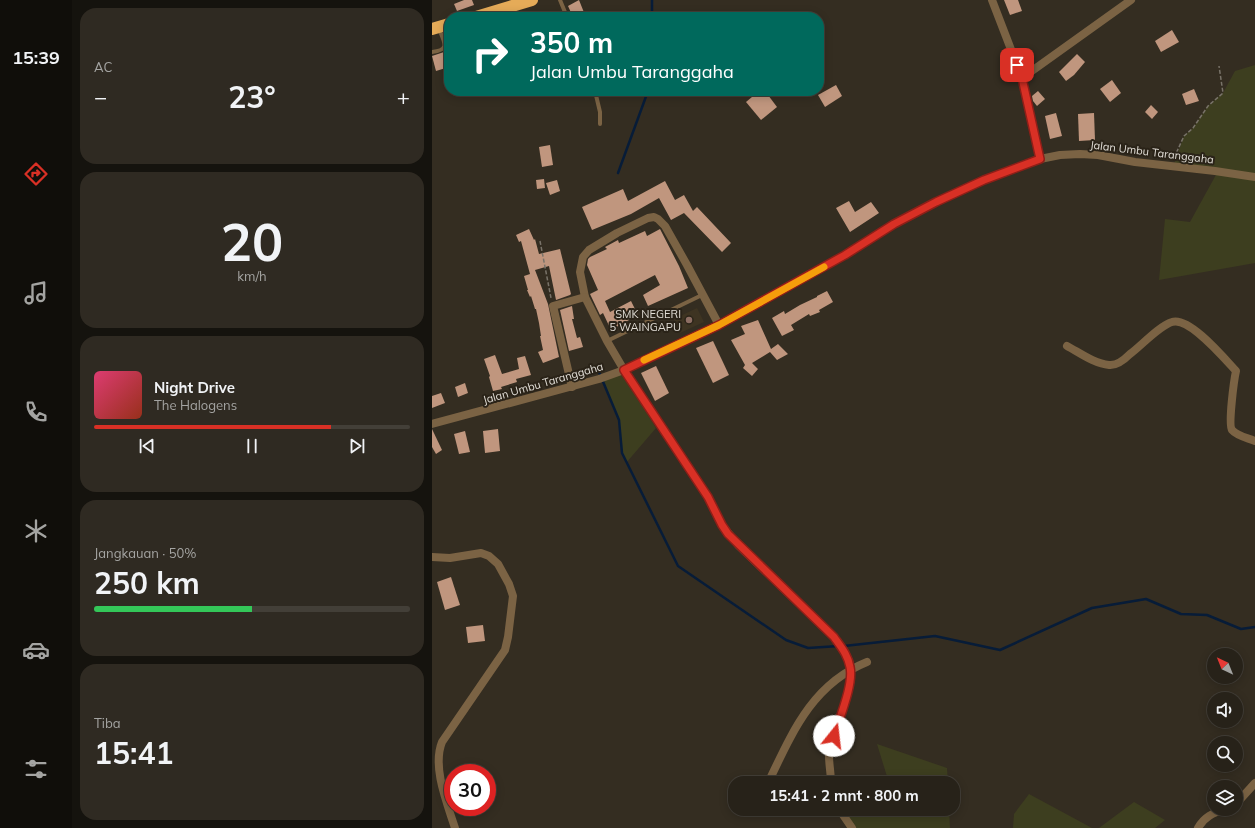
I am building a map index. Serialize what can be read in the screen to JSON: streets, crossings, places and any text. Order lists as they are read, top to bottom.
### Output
{
  "streets": {
    "street": ["Jalan Umbu Taranggaha"]
  },
  "places": ["SMK NEGERI 5 WAINGAPU"],
  "north": "top left",
  "page": {
    "tabs": "15:39",
    "tile": [
      "AC",
      ["20", "km/h"],
      ["Jangkauan · 50%", "250 km"],
      ["Tiba", "15:41"]
    ],
    "turn": ["350 m", "Jalan Umbu Taranggaha"],
    "heat": ["−", "23°", "+"],
    "song": ["Night Drive", "The Halogens"],
    "limit": "30",
    "trip": "15:41 · 2 mnt · 800 m"
  }
}
